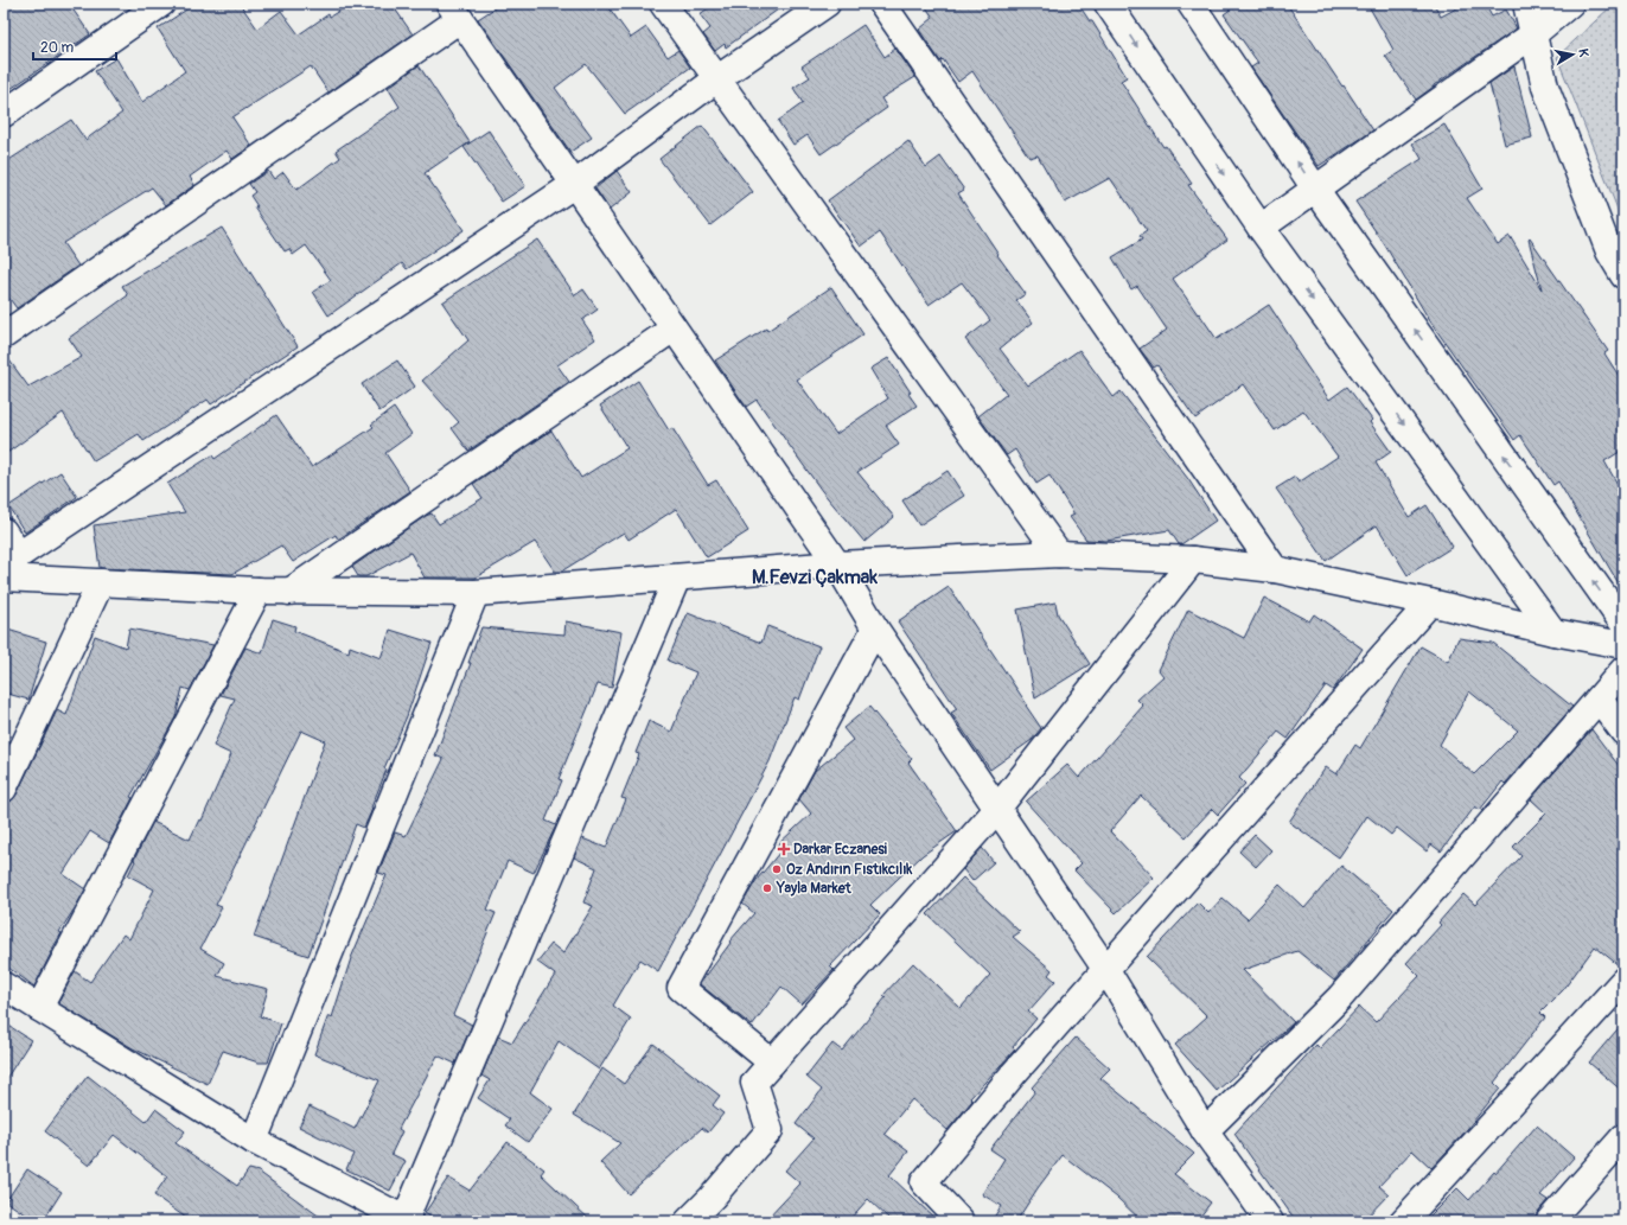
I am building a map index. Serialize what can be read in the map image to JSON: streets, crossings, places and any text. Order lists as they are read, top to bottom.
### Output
{
  "districts": ["M.Fevzi Çakmak"],
  "places": {
    "health": ["Darkar Eczanesi"],
    "other": ["Oz Andırın Fıstıkcılık", "Yayla Market"]
  },
  "scale_bar": "20 m",
  "north": "right"
}
